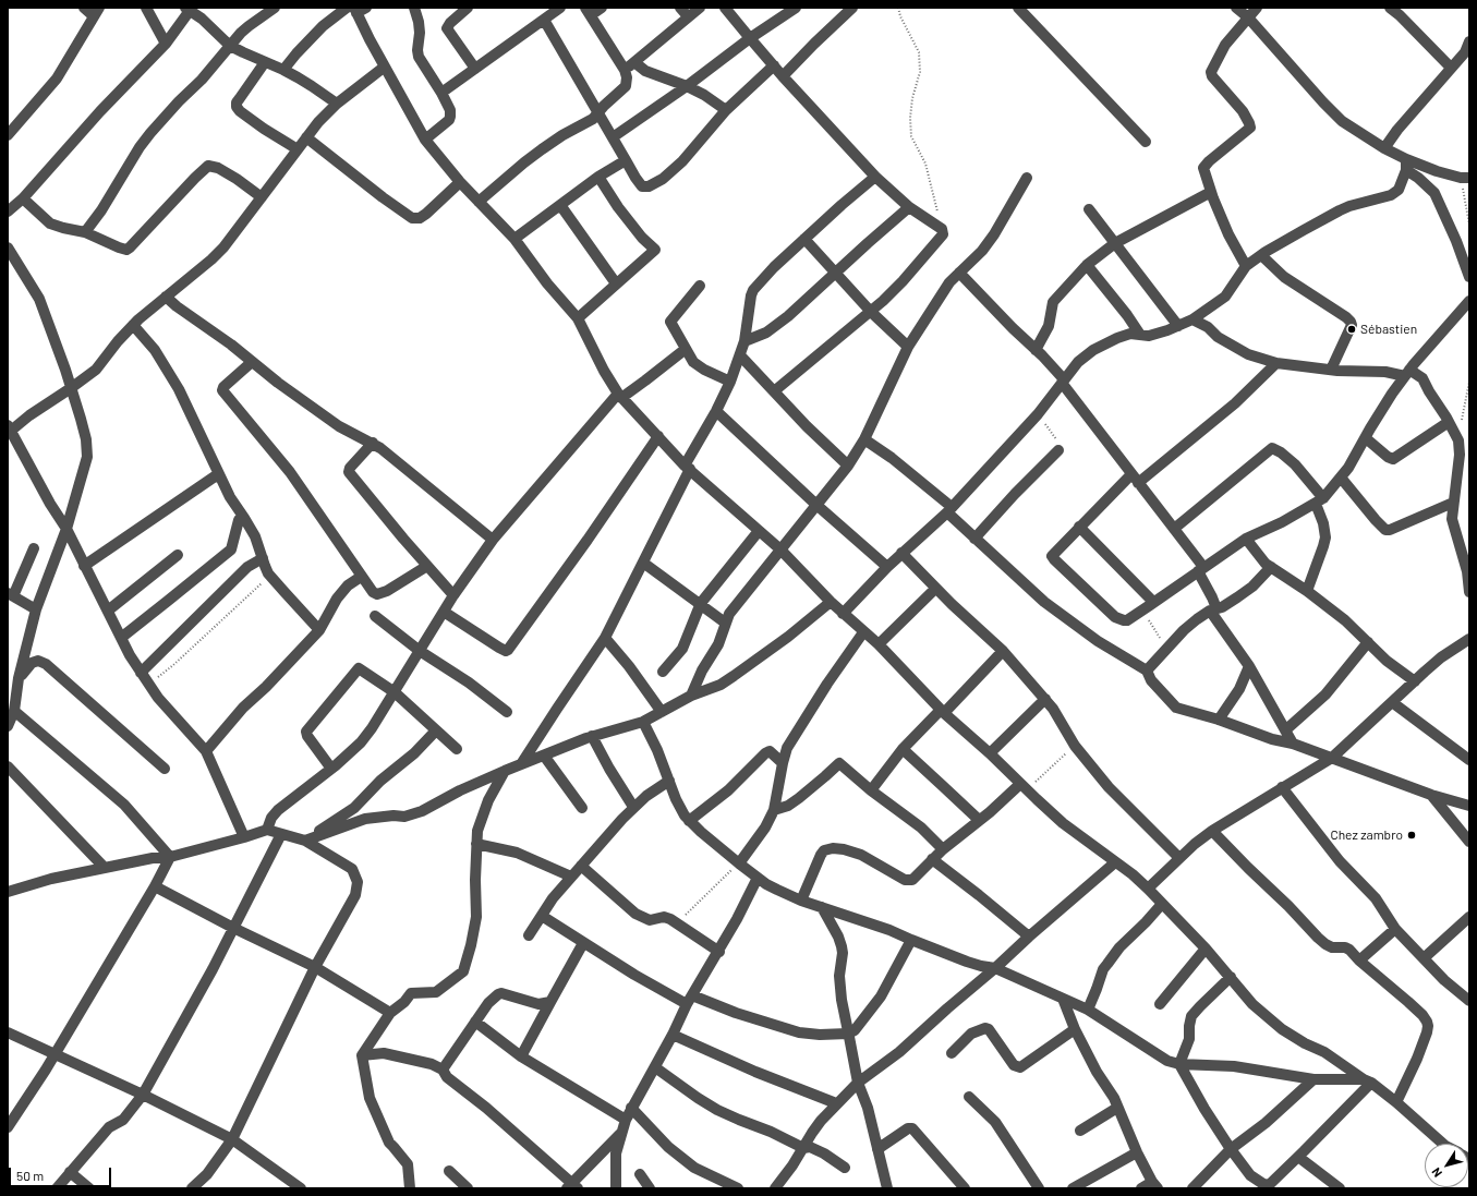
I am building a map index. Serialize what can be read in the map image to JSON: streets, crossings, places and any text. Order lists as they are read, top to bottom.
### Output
{
  "places": ["Sébastien", "Chez zambro"],
  "scale_bar": "50 m",
  "north": "bottom left"
}
